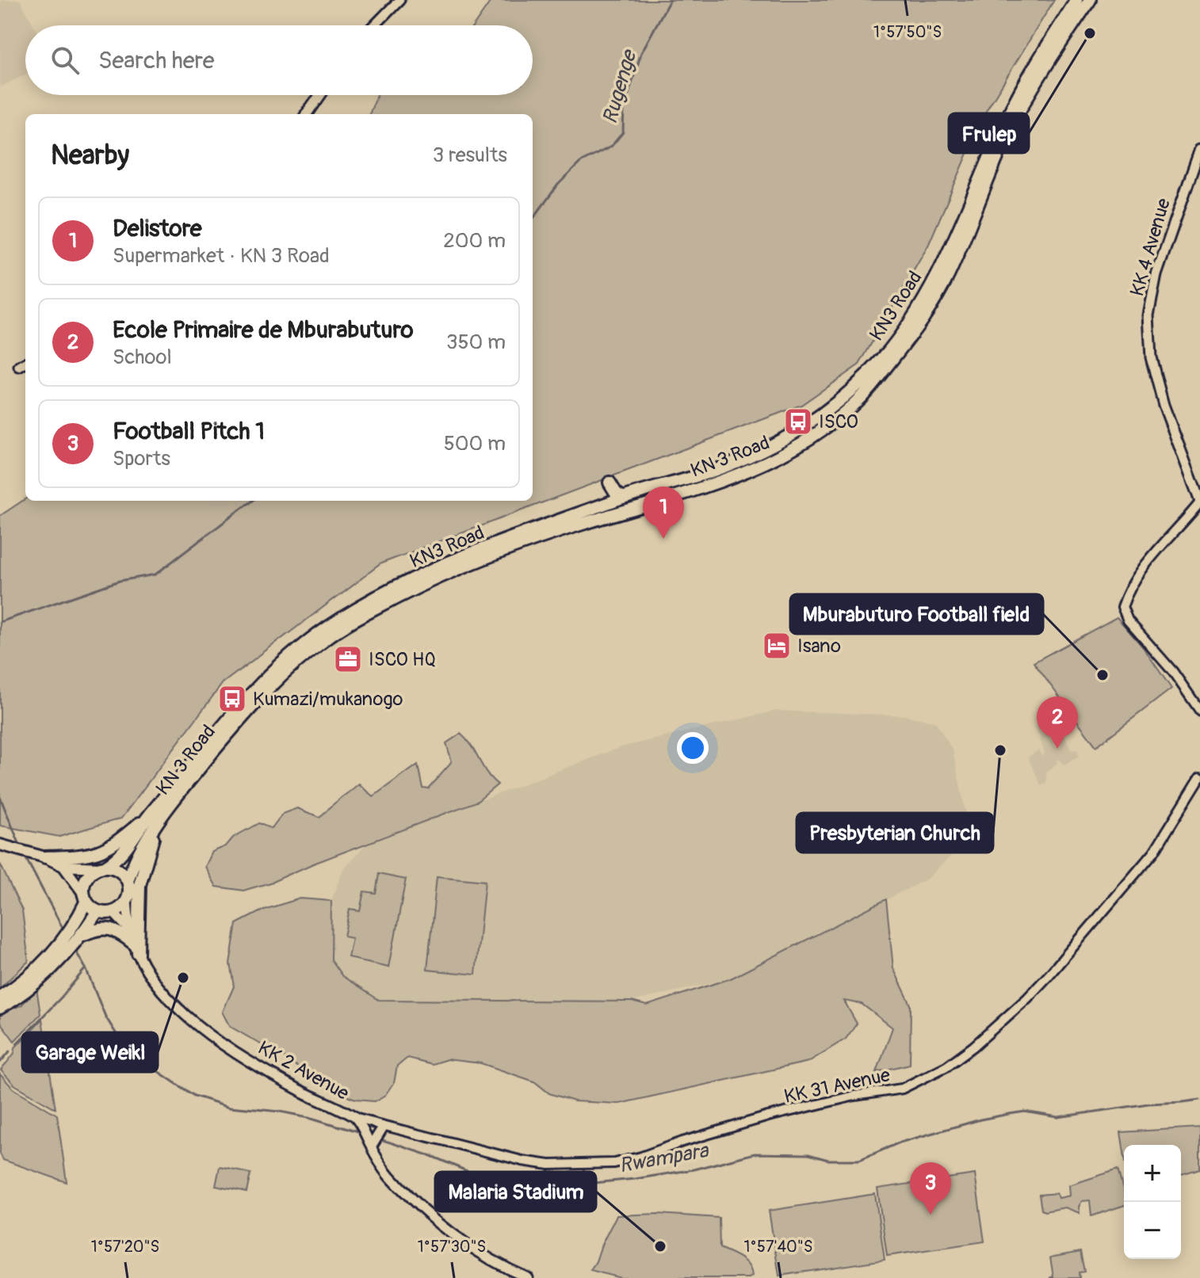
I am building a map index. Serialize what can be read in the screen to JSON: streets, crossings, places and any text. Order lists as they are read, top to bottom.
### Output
{
  "streets": {
    "highway": ["KN3 Road", "KN 3 Road"],
    "main road": ["KK 4 Avenue", "KK 2 Avenue"],
    "street": ["KK 31 Avenue"]
  },
  "crossings": [
    ["KN3 Road", "KN 3 Road"],
    ["KN3 Road", "KK 2 Avenue"],
    ["KN 3 Road", "KK 2 Avenue"],
    ["KK 2 Avenue", "KK 31 Avenue"]
  ],
  "water": ["Rugenge", "Rwampara"],
  "places": {
    "other": [
      "Frulep",
      "Mburabuturo Football field",
      "Presbyterian Church",
      "Garage Weikl",
      "Malaria Stadium"
    ],
    "bus stop": ["ISCO", "Kumazi/mukanogo"],
    "hotel": ["Isano"],
    "office": ["ISCO HQ"]
  },
  "page": {
    "search": "Search here",
    "heading": ["Nearby", "3 results"],
    "list": [
      {
        "mark": "1",
        "name": "Delistore",
        "note": "Supermarket · KN 3 Road",
        "value": "200 m"
      },
      {
        "mark": "2",
        "name": "Ecole Primaire de Mburabuturo",
        "note": "School",
        "value": "350 m"
      },
      {
        "mark": "3",
        "name": "Football Pitch 1",
        "note": "Sports",
        "value": "500 m"
      }
    ],
    "pins": ["1", "2", "3"],
    "map_buttons": ["+", "−"]
  },
  "coordinates": [
    "1°57'50\"S",
    "1°57'20\"S",
    "1°57'30\"S",
    "1°57'40\"S"
  ]
}
